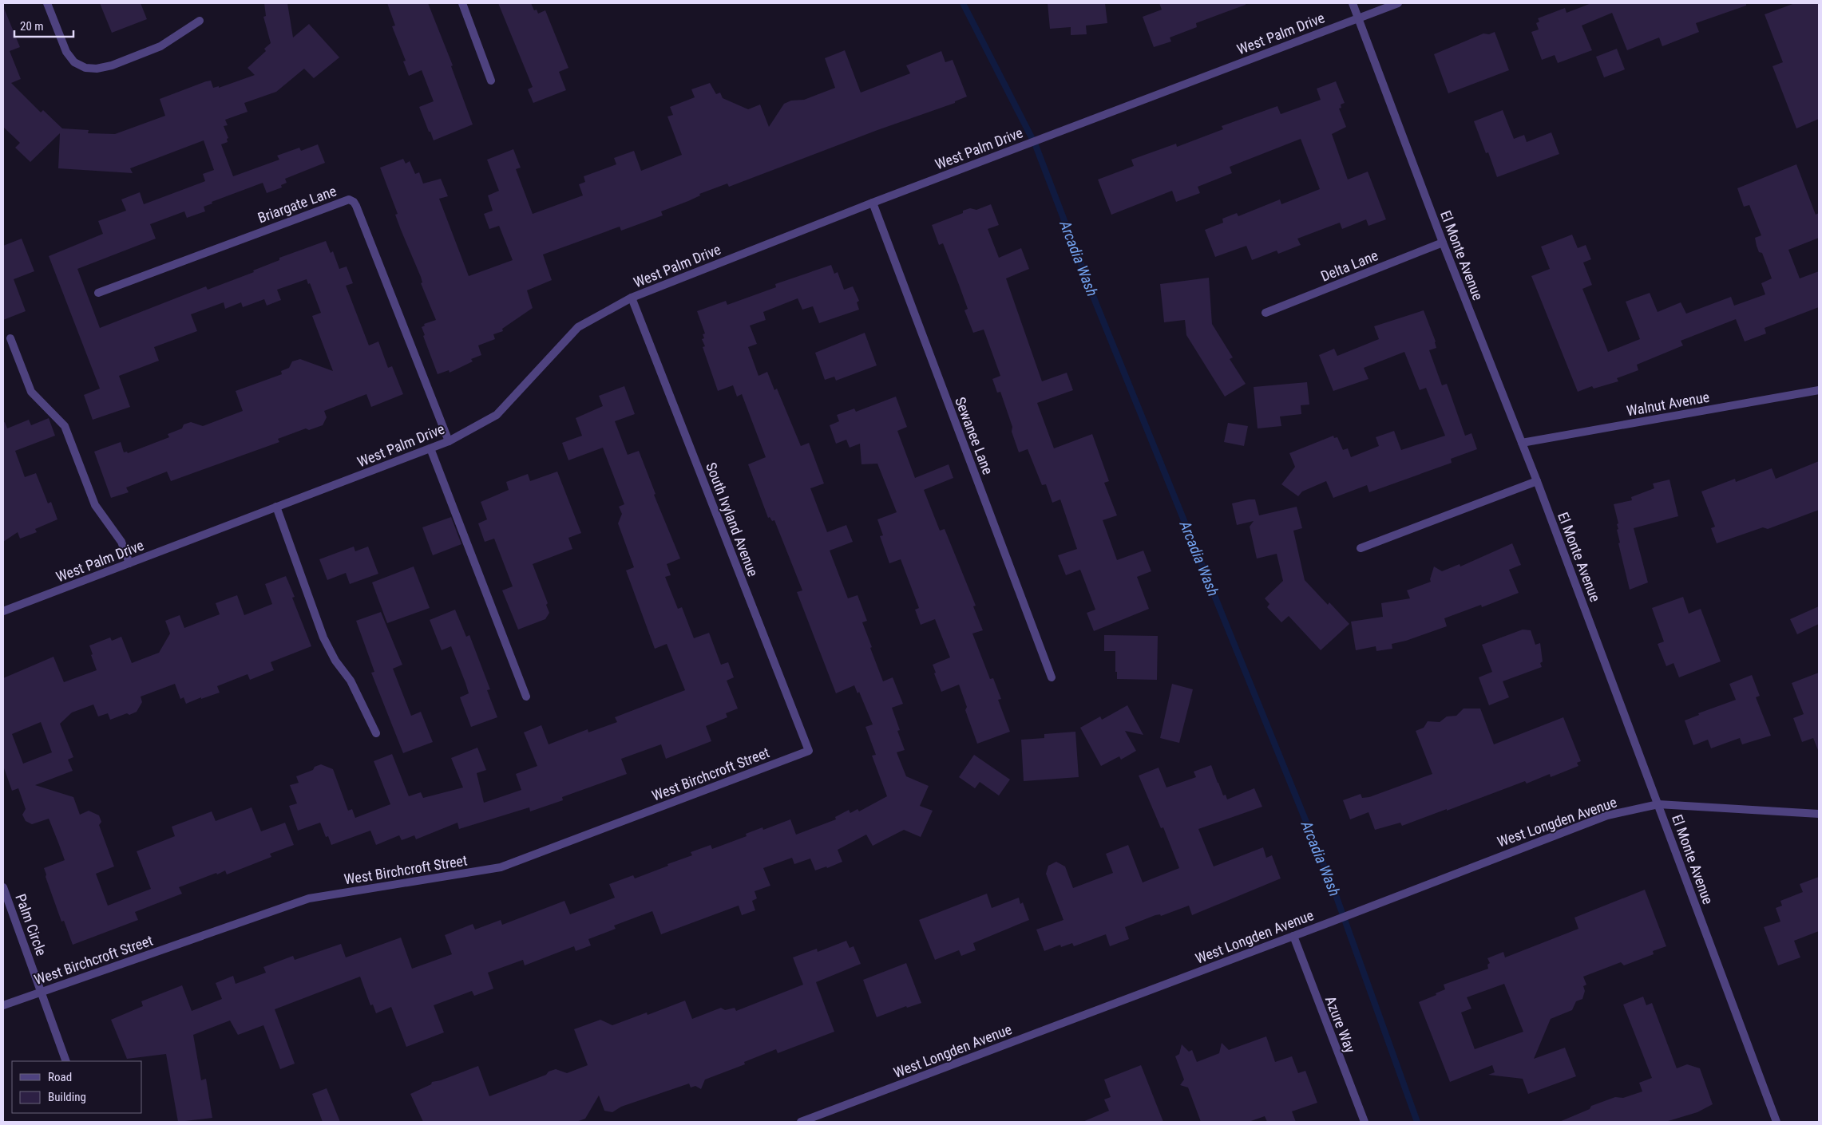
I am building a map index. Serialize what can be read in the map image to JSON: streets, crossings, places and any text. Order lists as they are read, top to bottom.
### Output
{
  "streets": {
    "street": [
      "West Palm Drive",
      "Briargate Lane",
      "El Monte Avenue",
      "Delta Lane",
      "Walnut Avenue",
      "Sewanee Lane",
      "South Ivyland Avenue",
      "West Birchcroft Street",
      "West Longden Avenue",
      "Palm Circle",
      "Azure Way"
    ]
  },
  "crossings": [
    ["West Palm Drive", "Briargate Lane"],
    ["West Palm Drive", "El Monte Avenue"],
    ["West Palm Drive", "Sewanee Lane"],
    ["West Palm Drive", "South Ivyland Avenue"],
    ["El Monte Avenue", "Delta Lane"],
    ["El Monte Avenue", "Walnut Avenue"],
    ["El Monte Avenue", "West Longden Avenue"],
    ["South Ivyland Avenue", "West Birchcroft Street"],
    ["West Birchcroft Street", "Palm Circle"],
    ["West Longden Avenue", "Azure Way"]
  ],
  "water": ["Arcadia Wash"],
  "legend": ["Road", "Building"],
  "scale_bar": "20 m"
}
